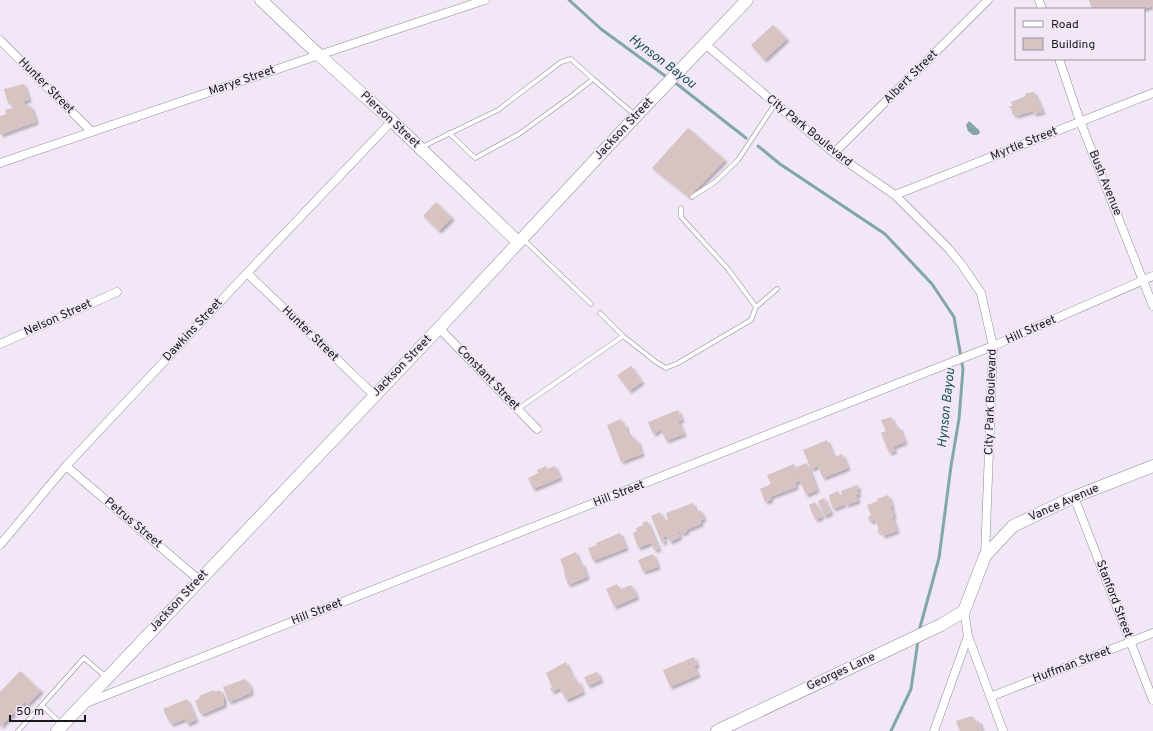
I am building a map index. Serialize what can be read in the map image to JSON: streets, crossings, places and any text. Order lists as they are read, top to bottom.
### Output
{
  "streets": {
    "main road": [
      "Pierson Street",
      "Jackson Street",
      "City Park Boulevard",
      "Vance Avenue",
      "Georges Lane"
    ],
    "street": [
      "Albert Street",
      "Marye Street",
      "Hunter Street",
      "Myrtle Street",
      "Bush Avenue",
      "Nelson Street",
      "Dawkins Street",
      "Hill Street",
      "Constant Street",
      "Petrus Street",
      "Stanford Street",
      "Huffman Street"
    ]
  },
  "crossings": [
    ["Albert Street", "City Park Boulevard"],
    ["Marye Street", "Hunter Street"],
    ["Marye Street", "Pierson Street"],
    ["Hunter Street", "Jackson Street"],
    ["Hunter Street", "Dawkins Street"],
    ["Pierson Street", "Jackson Street"],
    ["Pierson Street", "Dawkins Street"],
    ["Jackson Street", "City Park Boulevard"],
    ["Jackson Street", "Hill Street"],
    ["Jackson Street", "Constant Street"],
    ["Jackson Street", "Petrus Street"],
    ["City Park Boulevard", "Myrtle Street"],
    ["City Park Boulevard", "Hill Street"],
    ["City Park Boulevard", "Vance Avenue"],
    ["City Park Boulevard", "Georges Lane"],
    ["Myrtle Street", "Bush Avenue"],
    ["Bush Avenue", "Hill Street"],
    ["Dawkins Street", "Petrus Street"],
    ["Vance Avenue", "Stanford Street"],
    ["Stanford Street", "Huffman Street"]
  ],
  "water": ["Hynson Bayou"],
  "legend": ["Road", "Building"],
  "scale_bar": "50 m"
}
